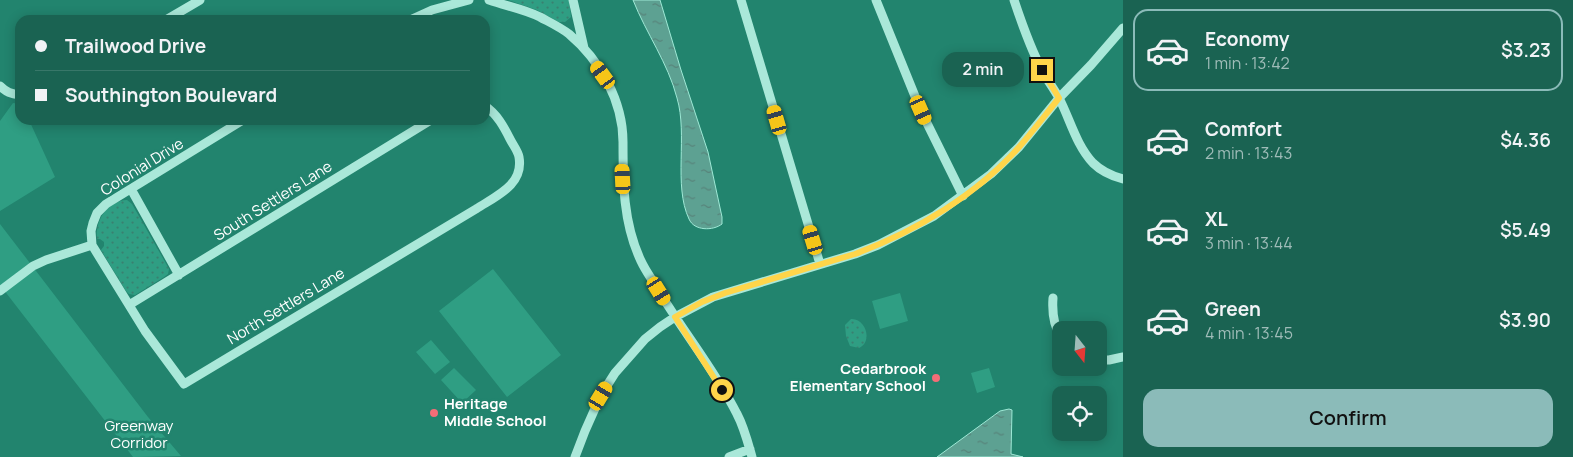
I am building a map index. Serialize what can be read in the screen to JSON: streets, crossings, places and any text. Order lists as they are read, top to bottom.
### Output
{
  "streets": {
    "street": ["Colonial Drive", "South Settlers Lane", "North Settlers Lane"]
  },
  "crossings": [
    ["Colonial Drive", "North Settlers Lane"],
    ["South Settlers Lane", "North Settlers Lane"]
  ],
  "parks": ["Greenway Corridor"],
  "places": ["Cedarbrook Elementary School", "Heritage Middle School"],
  "north": "bottom",
  "page": {
    "list": [
      {
        "name": "Economy",
        "note": "1 min · 13:42",
        "value": "$3.23"
      },
      {
        "name": "Comfort",
        "note": "2 min · 13:43",
        "value": "$4.36"
      },
      {
        "name": "XL",
        "note": "3 min · 13:44",
        "value": "$5.49"
      },
      {
        "name": "Green",
        "note": "4 min · 13:45",
        "value": "$3.90"
      }
    ],
    "banner": ["Trailwood Drive", "Southington Boulevard"],
    "bubble": "2 min",
    "buttons": "Confirm"
  }
}
